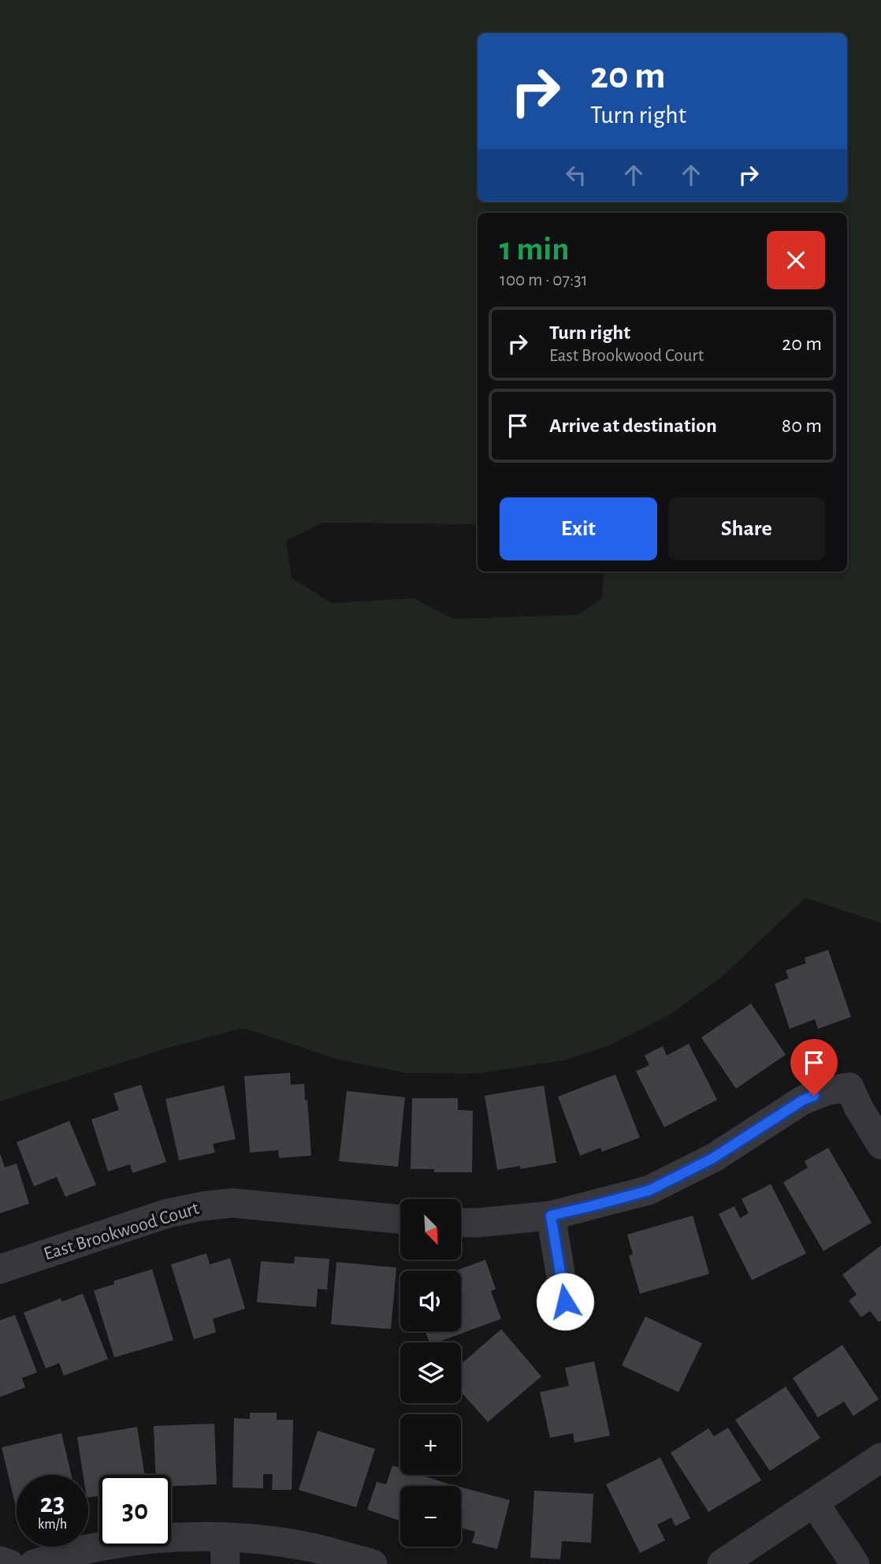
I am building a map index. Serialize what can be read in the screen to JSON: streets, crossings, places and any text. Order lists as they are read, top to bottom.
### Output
{
  "streets": {
    "street": ["East Brookwood Court"]
  },
  "north": "bottom right",
  "page": {
    "turn": ["20 m", "Turn right"],
    "heading": ["1 min", "100 m · 07:31"],
    "list": [
      {
        "name": "Turn right",
        "note": "East Brookwood Court",
        "value": "20 m"
      },
      {
        "name": "Arrive at destination",
        "value": "80 m"
      }
    ],
    "buttons": ["Exit", "Share"],
    "map_buttons": ["+", "−"],
    "speed": "23 km/h",
    "limit": "30"
  }
}
